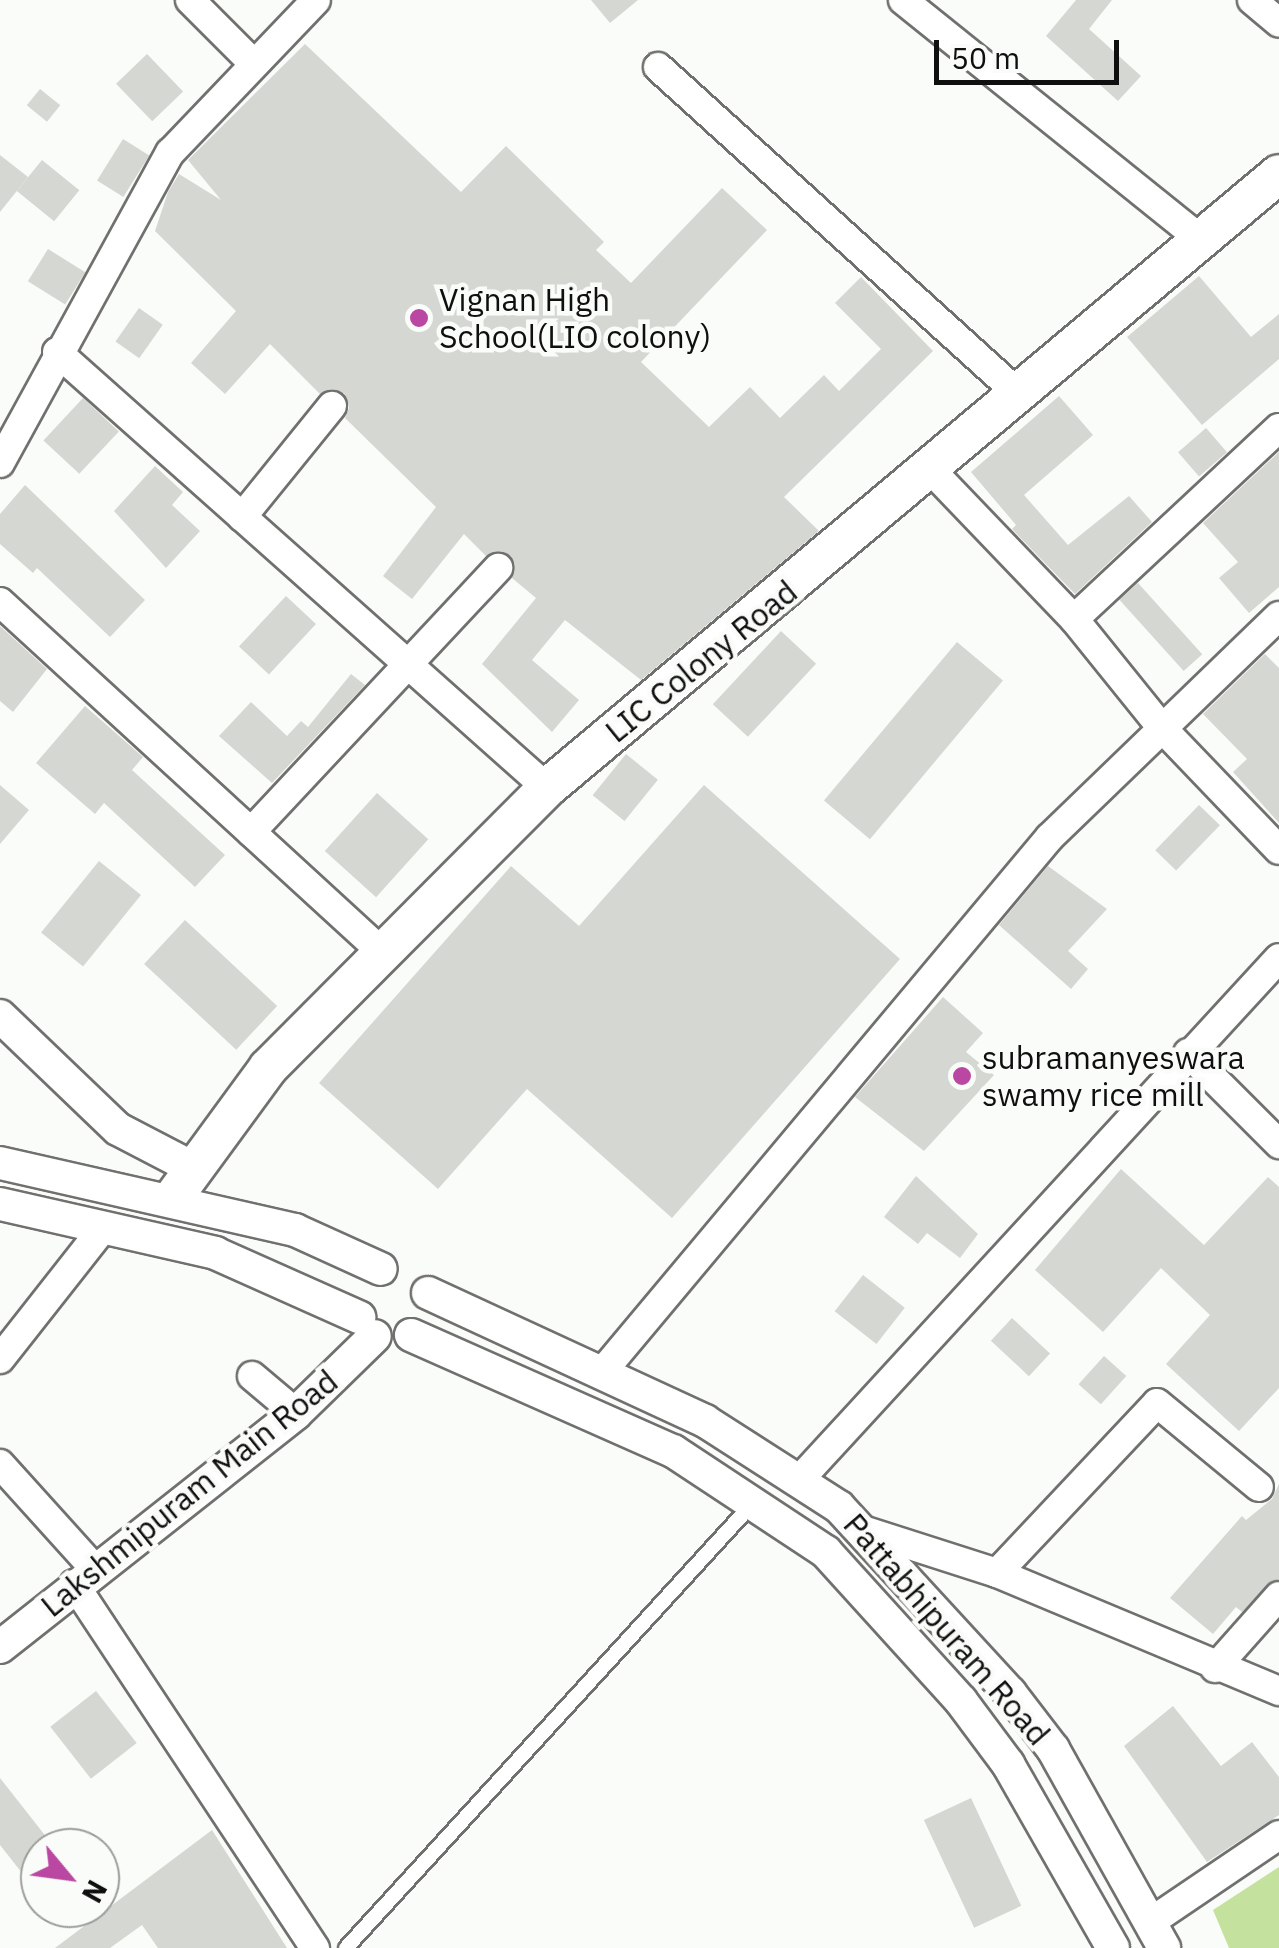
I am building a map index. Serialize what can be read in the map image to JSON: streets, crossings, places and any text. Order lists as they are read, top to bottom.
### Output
{
  "streets": {
    "main road": ["LIC Colony Road"],
    "street": ["Lakshmipuram Main Road", "Pattabhipuram Road"]
  },
  "crossings": [
    ["Lakshmipuram Main Road", "Pattabhipuram Road"]
  ],
  "places": ["Vignan High School(LIO colony)", "subramanyeswara swamy rice mill"],
  "scale_bar": "50 m",
  "north": "bottom right"
}
